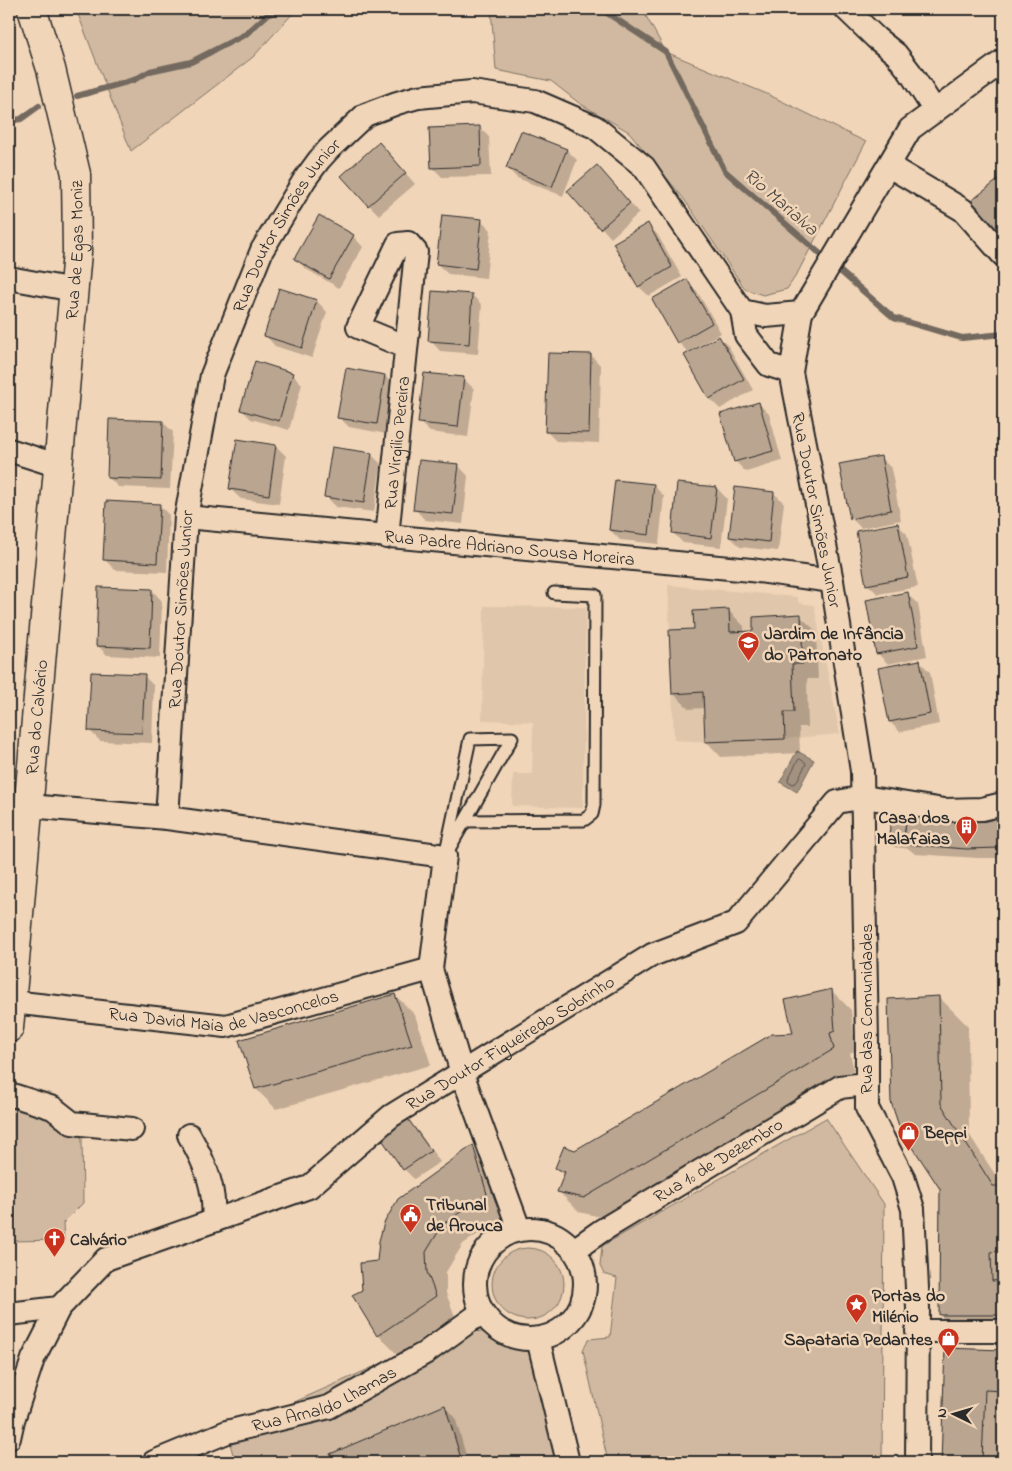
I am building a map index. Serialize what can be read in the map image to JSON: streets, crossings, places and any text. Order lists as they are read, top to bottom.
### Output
{
  "streets": {
    "street": [
      "Rua Doutor Simões Junior",
      "Rua de Egas Moniz",
      "Rua Virgílio Pereira",
      "Rua Padre Adriano Sousa Moreira",
      "Rua do Calvário",
      "Rua David Maia de Vasconcelos",
      "Rua das Comunidades",
      "Rua Doutor Figueiredo Sobrinho",
      "Rua 1º de Dezembro",
      "Rua Arnaldo Lhamas"
    ]
  },
  "crossings": [
    ["Rua Doutor Simões Junior", "Rua Padre Adriano Sousa Moreira"],
    ["Rua Doutor Simões Junior", "Rua das Comunidades"],
    ["Rua Doutor Simões Junior", "Rua Doutor Figueiredo Sobrinho"],
    ["Rua de Egas Moniz", "Rua do Calvário"],
    ["Rua Virgílio Pereira", "Rua Padre Adriano Sousa Moreira"],
    ["Rua do Calvário", "Rua David Maia de Vasconcelos"],
    ["Rua das Comunidades", "Rua Doutor Figueiredo Sobrinho"],
    ["Rua das Comunidades", "Rua 1º de Dezembro"],
    ["Rua 1º de Dezembro", "Rua Arnaldo Lhamas"]
  ],
  "water": ["Rio Marialva"],
  "places": {
    "school or university": ["Jardim de Infância do Patronato"],
    "building": ["Casa dos Malafaias"],
    "shop": ["Beppi", "Sapataria Pedantes"],
    "public building": ["Tribunal de Arouca"],
    "church": ["Calvário"],
    "place": ["Portas do Milénio"]
  },
  "north": "left"
}
